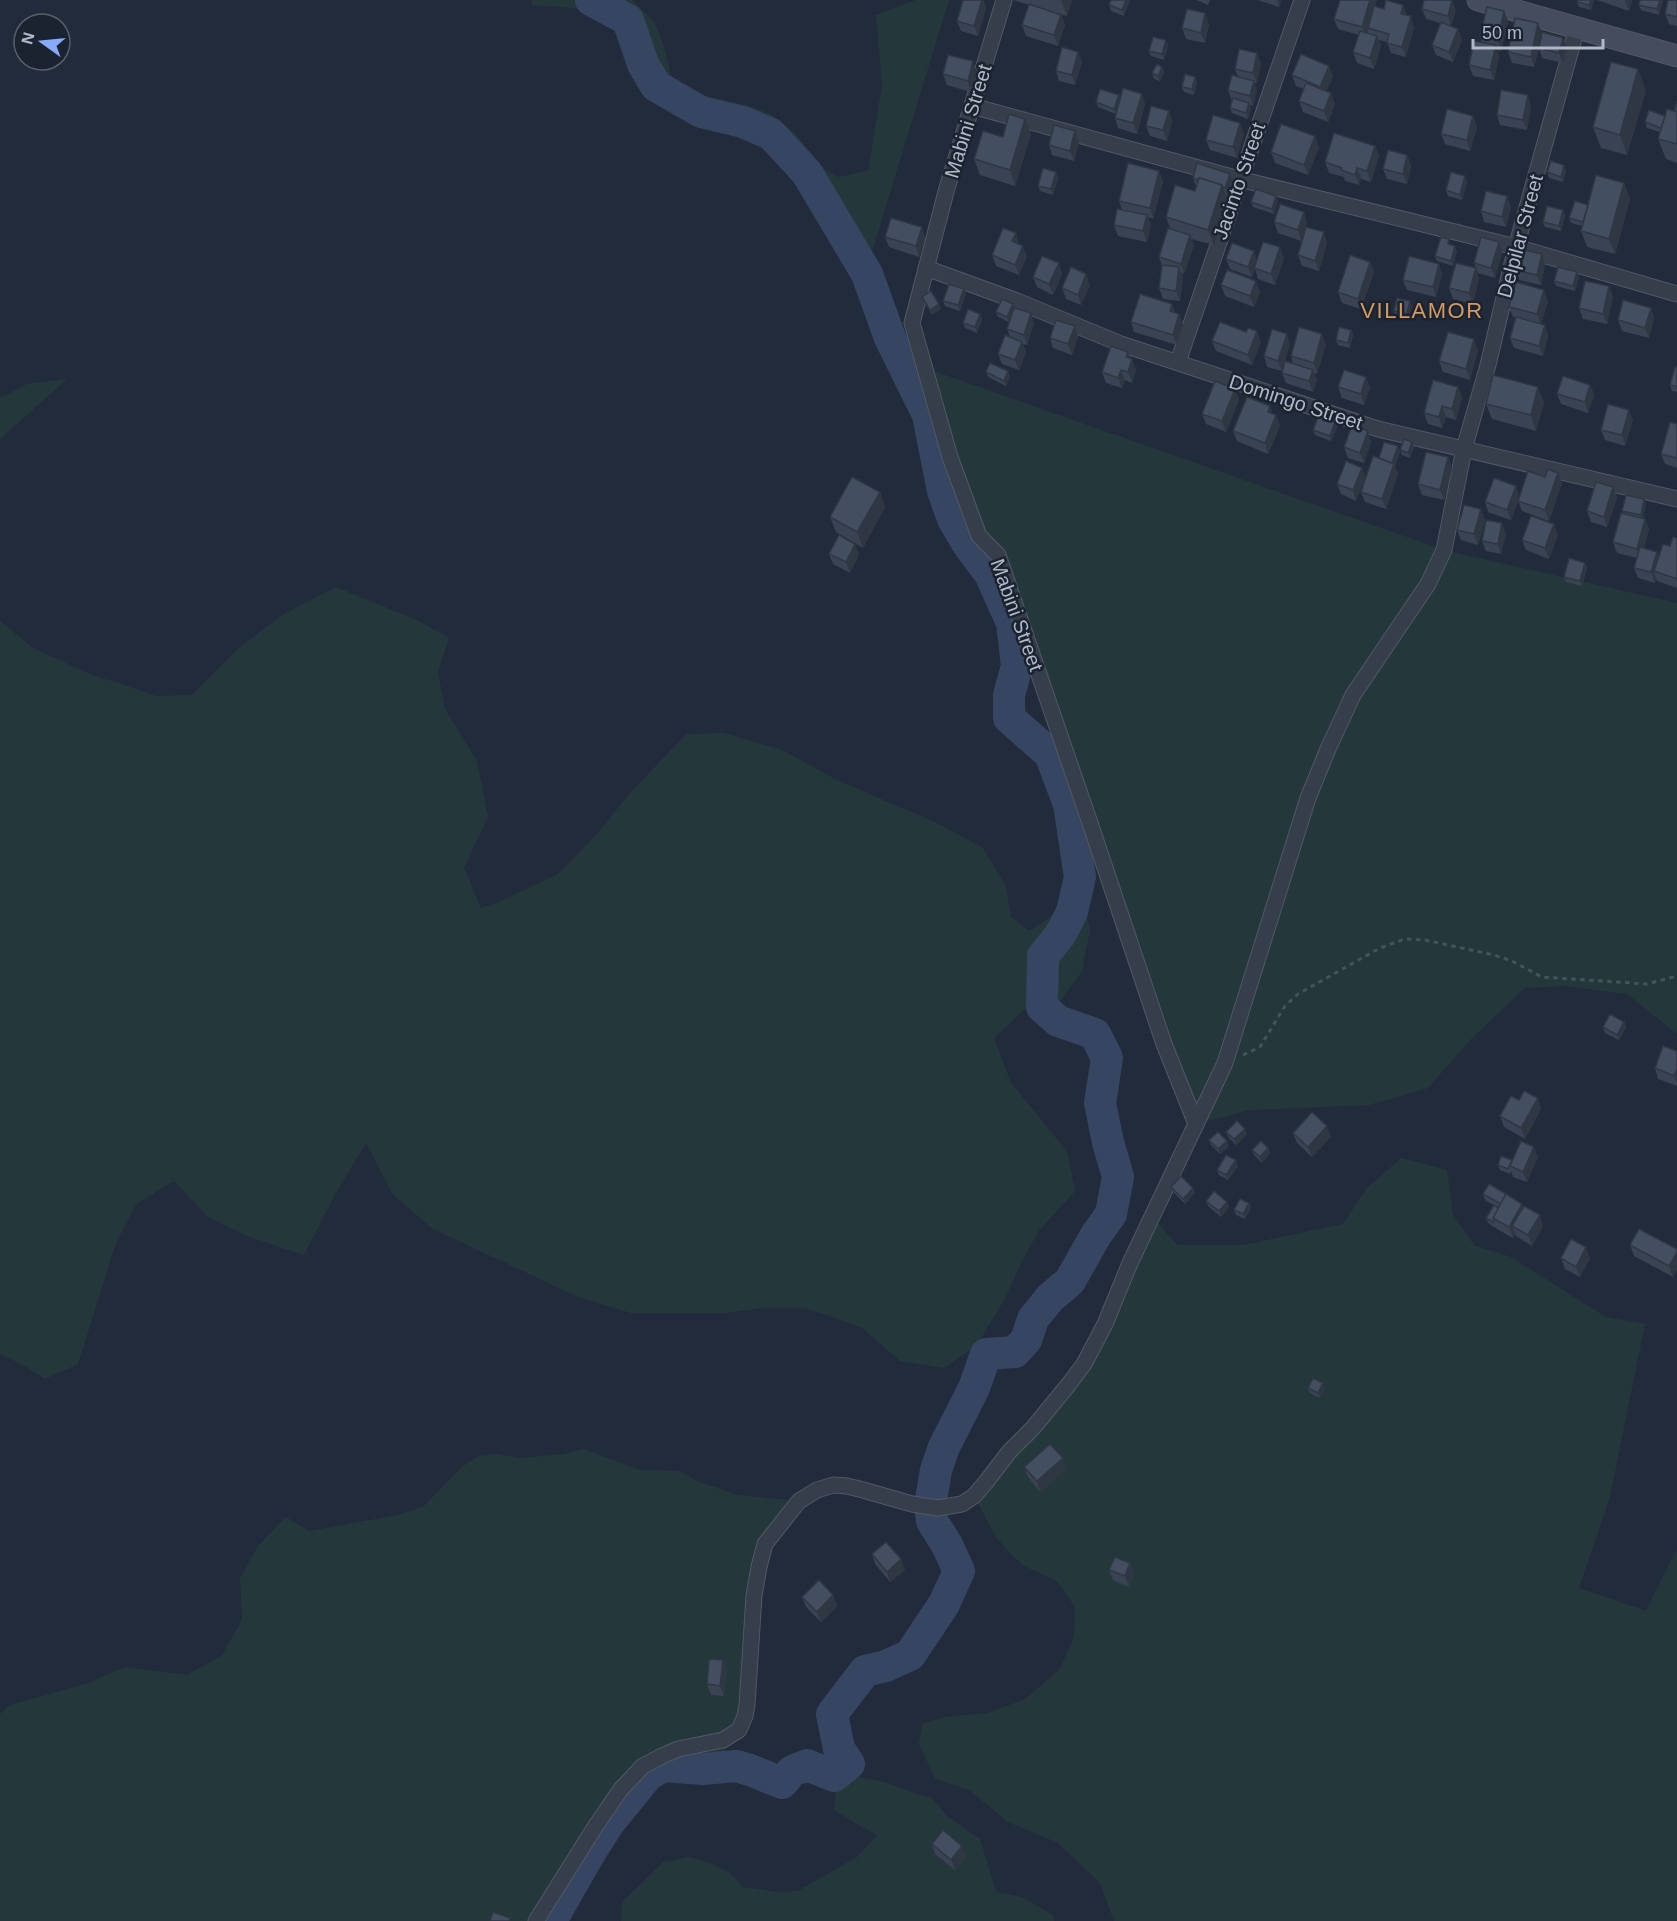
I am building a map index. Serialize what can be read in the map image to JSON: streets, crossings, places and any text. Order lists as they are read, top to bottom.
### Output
{
  "streets": {
    "street": [
      "Mabini Street",
      "Jacinto Street",
      "Delpilar Street",
      "Domingo Street"
    ]
  },
  "crossings": [
    ["Mabini Street", "Delpilar Street"],
    ["Mabini Street", "Domingo Street"],
    ["Jacinto Street", "Domingo Street"],
    ["Delpilar Street", "Domingo Street"]
  ],
  "districts": ["VILLAMOR"],
  "scale_bar": "50 m",
  "north": "left"
}
